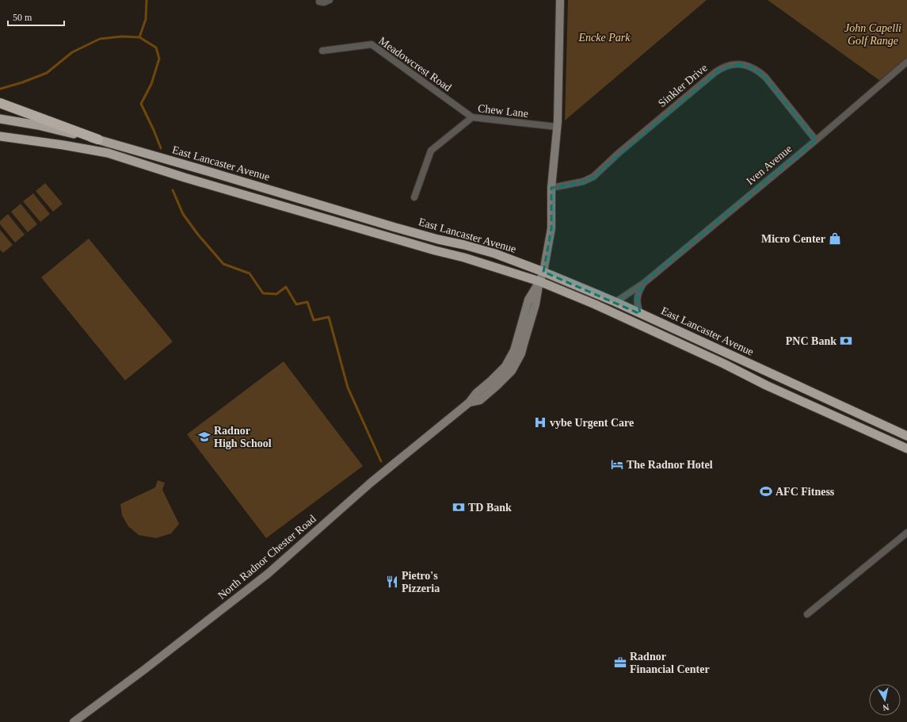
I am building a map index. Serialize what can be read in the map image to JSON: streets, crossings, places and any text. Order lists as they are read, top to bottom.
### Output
{
  "streets": {
    "highway": ["East Lancaster Avenue"],
    "main road": ["North Radnor Chester Road"],
    "street": [
      "Meadowcrest Road",
      "Sinkler Drive",
      "Chew Lane",
      "Iven Avenue"
    ]
  },
  "crossings": [
    ["Meadowcrest Road", "Chew Lane"],
    ["Sinkler Drive", "Iven Avenue"],
    ["Sinkler Drive", "North Radnor Chester Road"],
    ["Chew Lane", "North Radnor Chester Road"],
    ["East Lancaster Avenue", "Iven Avenue"],
    ["East Lancaster Avenue", "North Radnor Chester Road"]
  ],
  "parks": ["John Capelli Golf Range", "Encke Park"],
  "places": {
    "shop": ["Micro Center"],
    "bank": ["PNC Bank", "TD Bank"],
    "hospital": ["vybe Urgent Care"],
    "school or university": ["Radnor High School"],
    "hotel": ["The Radnor Hotel"],
    "sports": ["AFC Fitness"],
    "restaurant": ["Pietro's Pizzeria"],
    "office": ["Radnor Financial Center"]
  },
  "scale_bar": "50 m",
  "north": "bottom"
}
